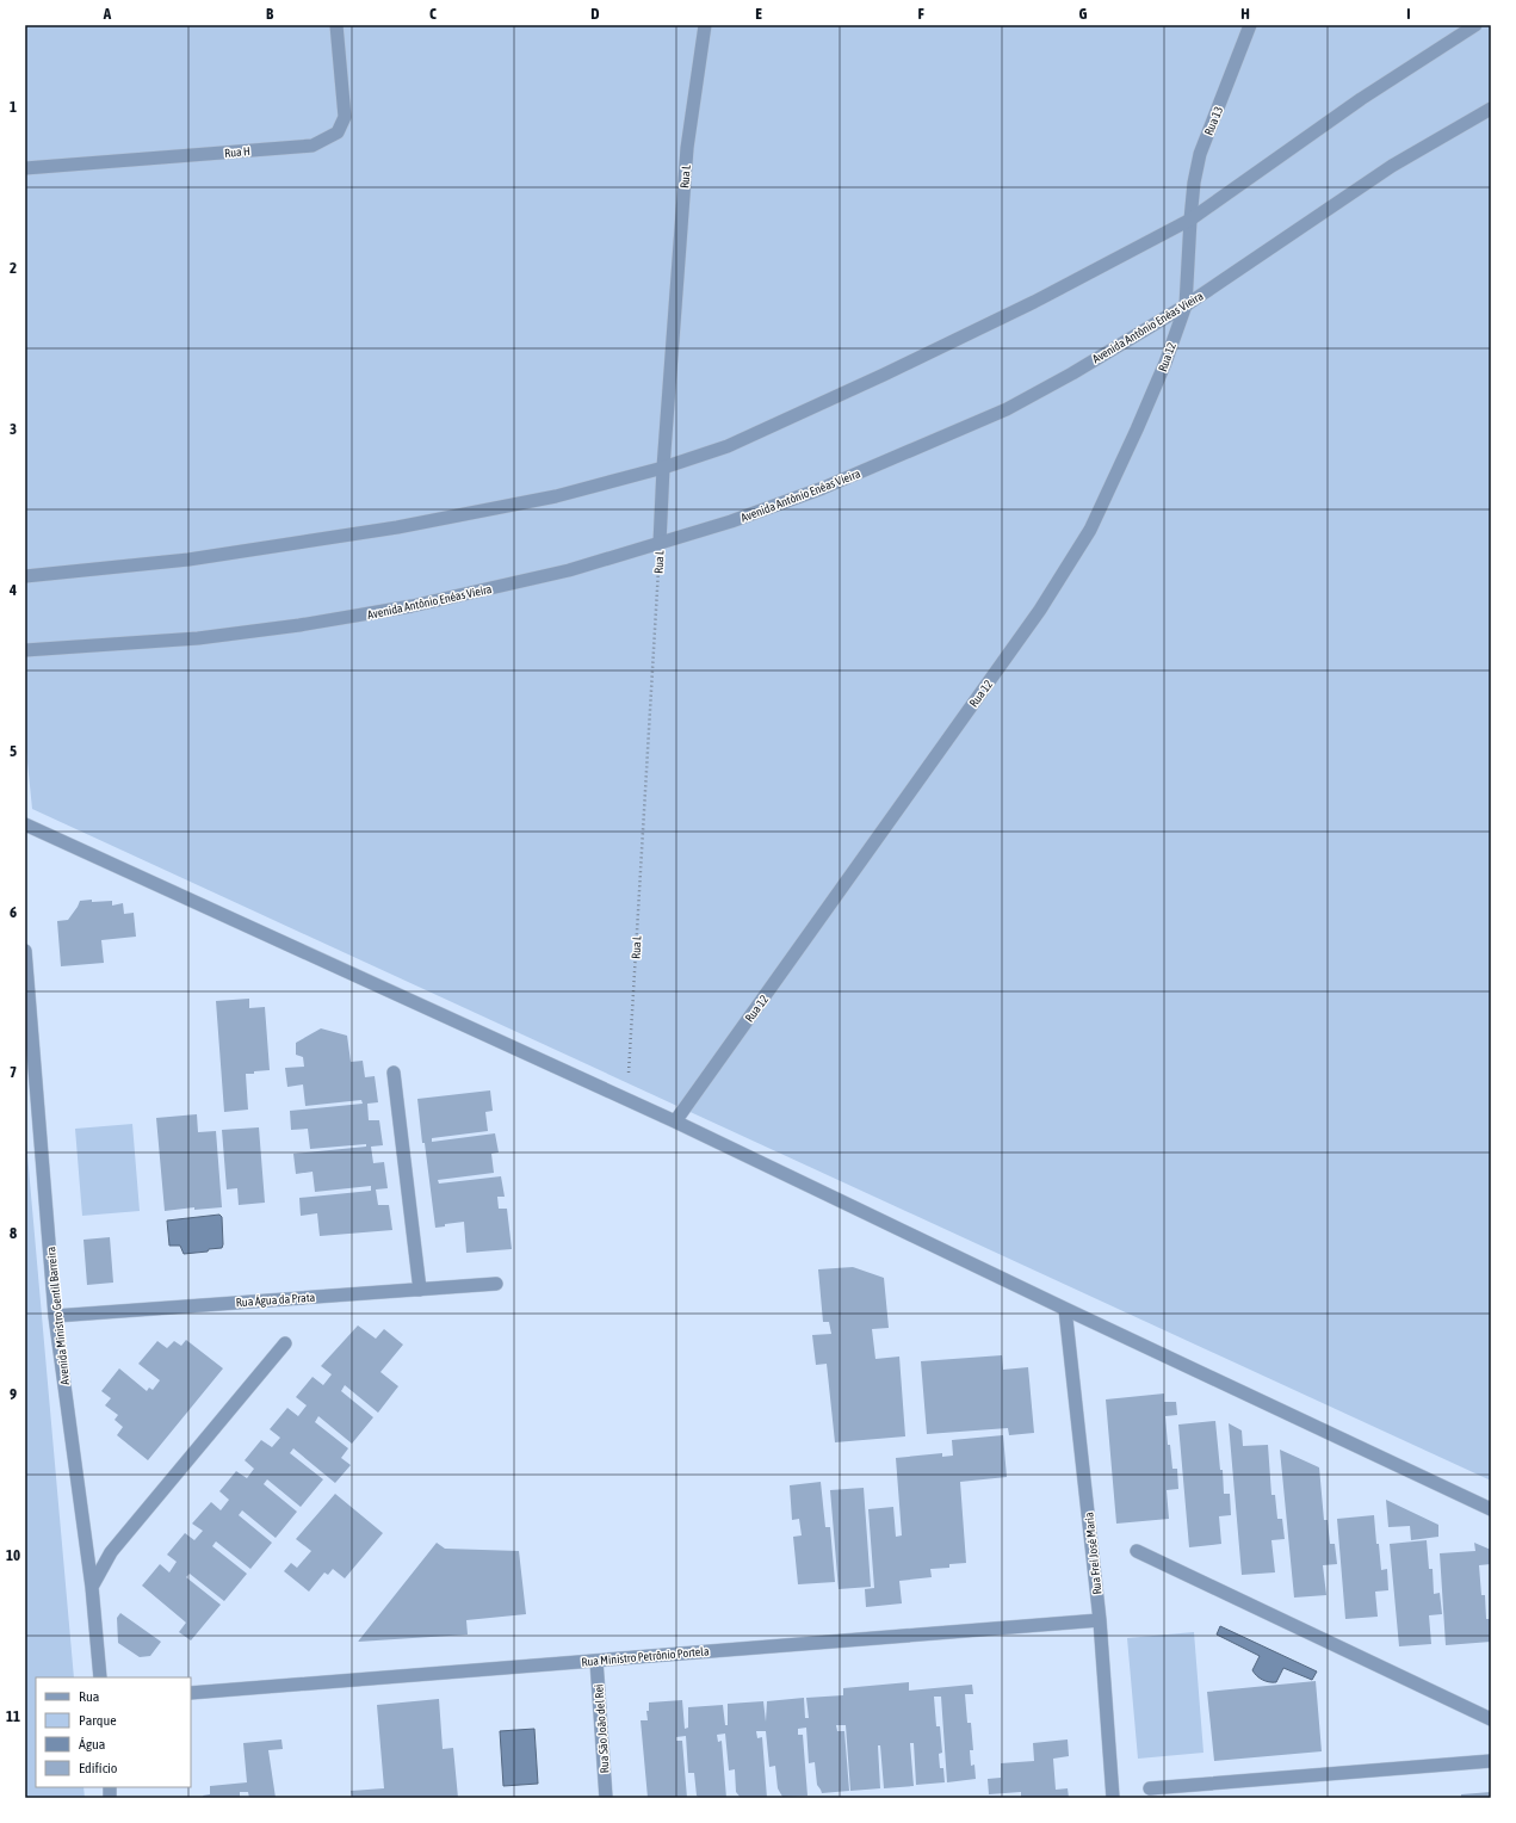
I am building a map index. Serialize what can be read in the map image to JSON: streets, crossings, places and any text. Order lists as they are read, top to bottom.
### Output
{
  "streets": {
    "street": [
      "Rua 13",
      "Rua H",
      "Rua L",
      "Avenida Antônio Enéas Vieira",
      "Rua 12",
      "Rua Água da Prata",
      "Avenida Ministro Gentil Barreira",
      "Rua Frei José Maria",
      "Rua Ministro Petrônio Portela",
      "Rua São João del Rei"
    ]
  },
  "crossings": [
    ["Rua 13", "Rua 12"],
    ["Rua L", "Avenida Antônio Enéas Vieira"],
    ["Avenida Antônio Enéas Vieira", "Rua 12"],
    ["Rua Água da Prata", "Avenida Ministro Gentil Barreira"],
    ["Rua Frei José Maria", "Rua Ministro Petrônio Portela"],
    ["Rua Ministro Petrônio Portela", "Rua São João del Rei"]
  ],
  "legend": [
    "Rua",
    "Parque",
    "Água",
    "Edifício"
  ],
  "grid": {
    "columns": [
      "A",
      "B",
      "C",
      "D",
      "E",
      "F",
      "G",
      "H",
      "I"
    ],
    "rows": [
      "1",
      "2",
      "3",
      "4",
      "5",
      "6",
      "7",
      "8",
      "9",
      "10",
      "11"
    ]
  }
}
